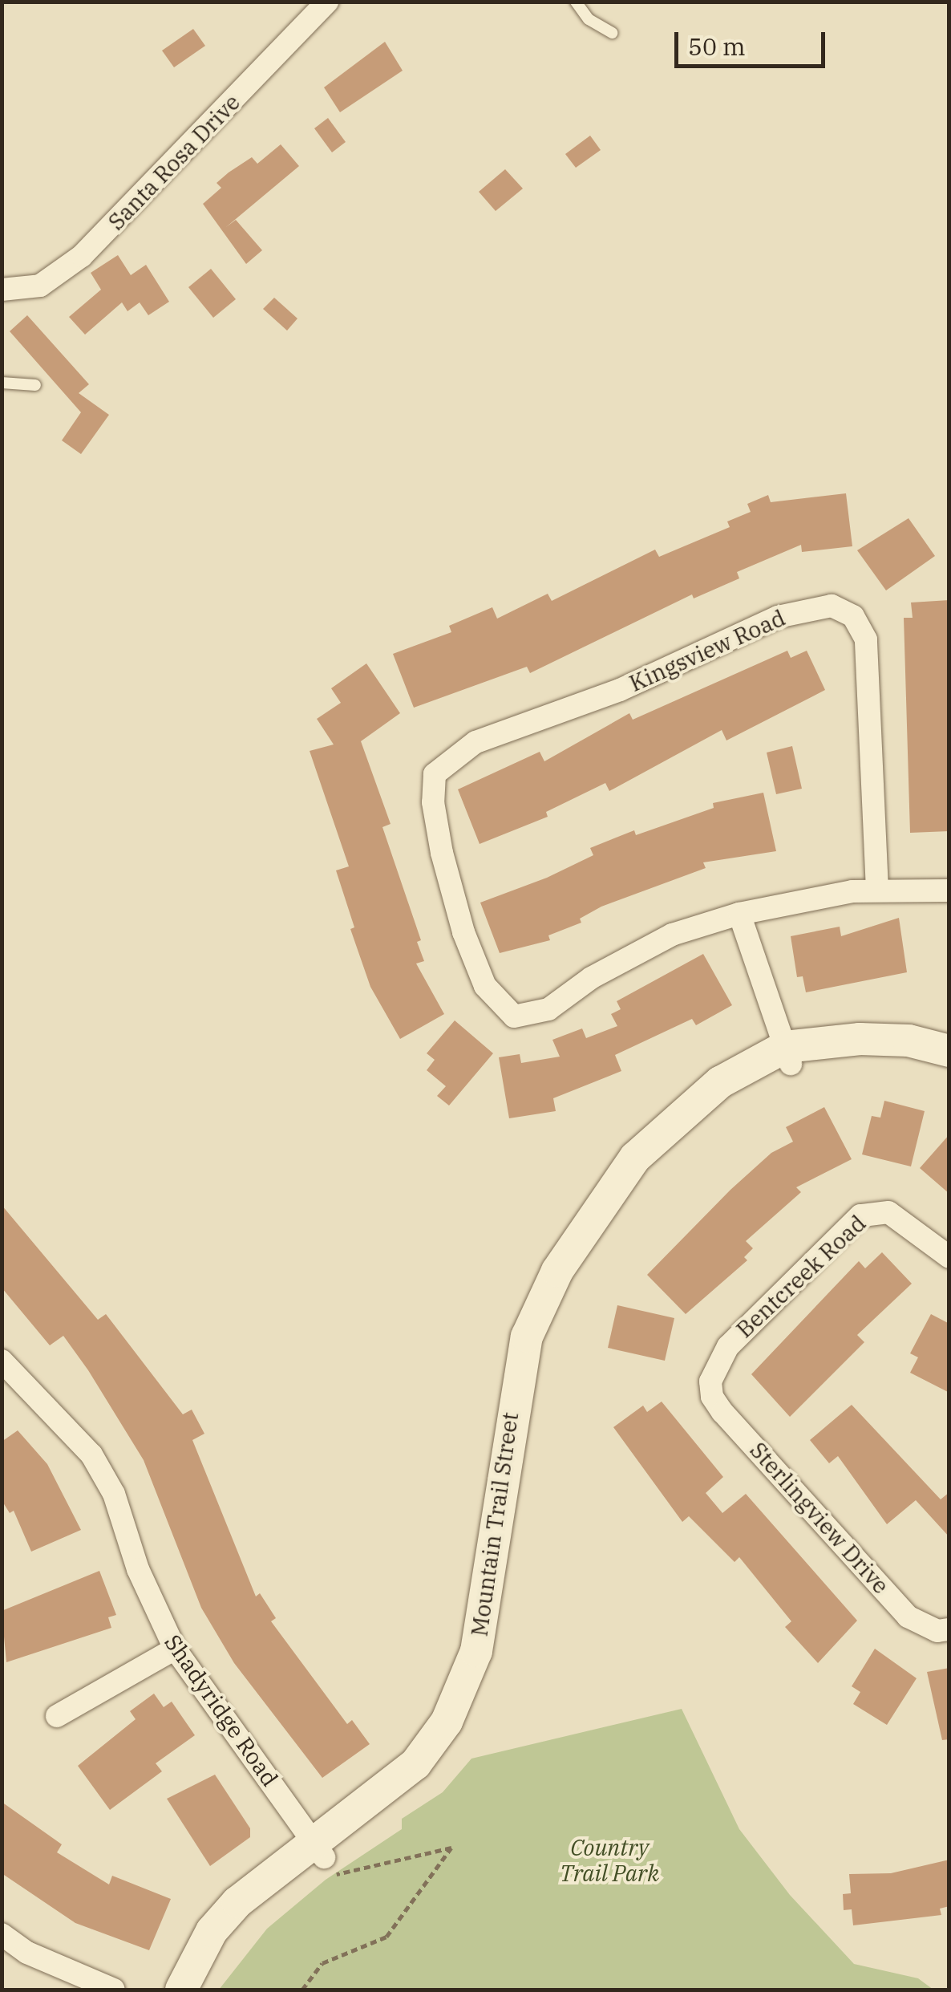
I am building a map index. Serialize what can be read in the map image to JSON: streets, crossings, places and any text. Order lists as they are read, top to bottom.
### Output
{
  "streets": {
    "street": [
      "Santa Rosa Drive",
      "Kingsview Road",
      "Bentcreek Road",
      "Sterlingview Drive",
      "Mountain Trail Street",
      "Shadyridge Road"
    ]
  },
  "crossings": [
    ["Bentcreek Road", "Sterlingview Drive"],
    ["Mountain Trail Street", "Shadyridge Road"]
  ],
  "parks": ["Country Trail Park"],
  "scale_bar": "50 m"
}
